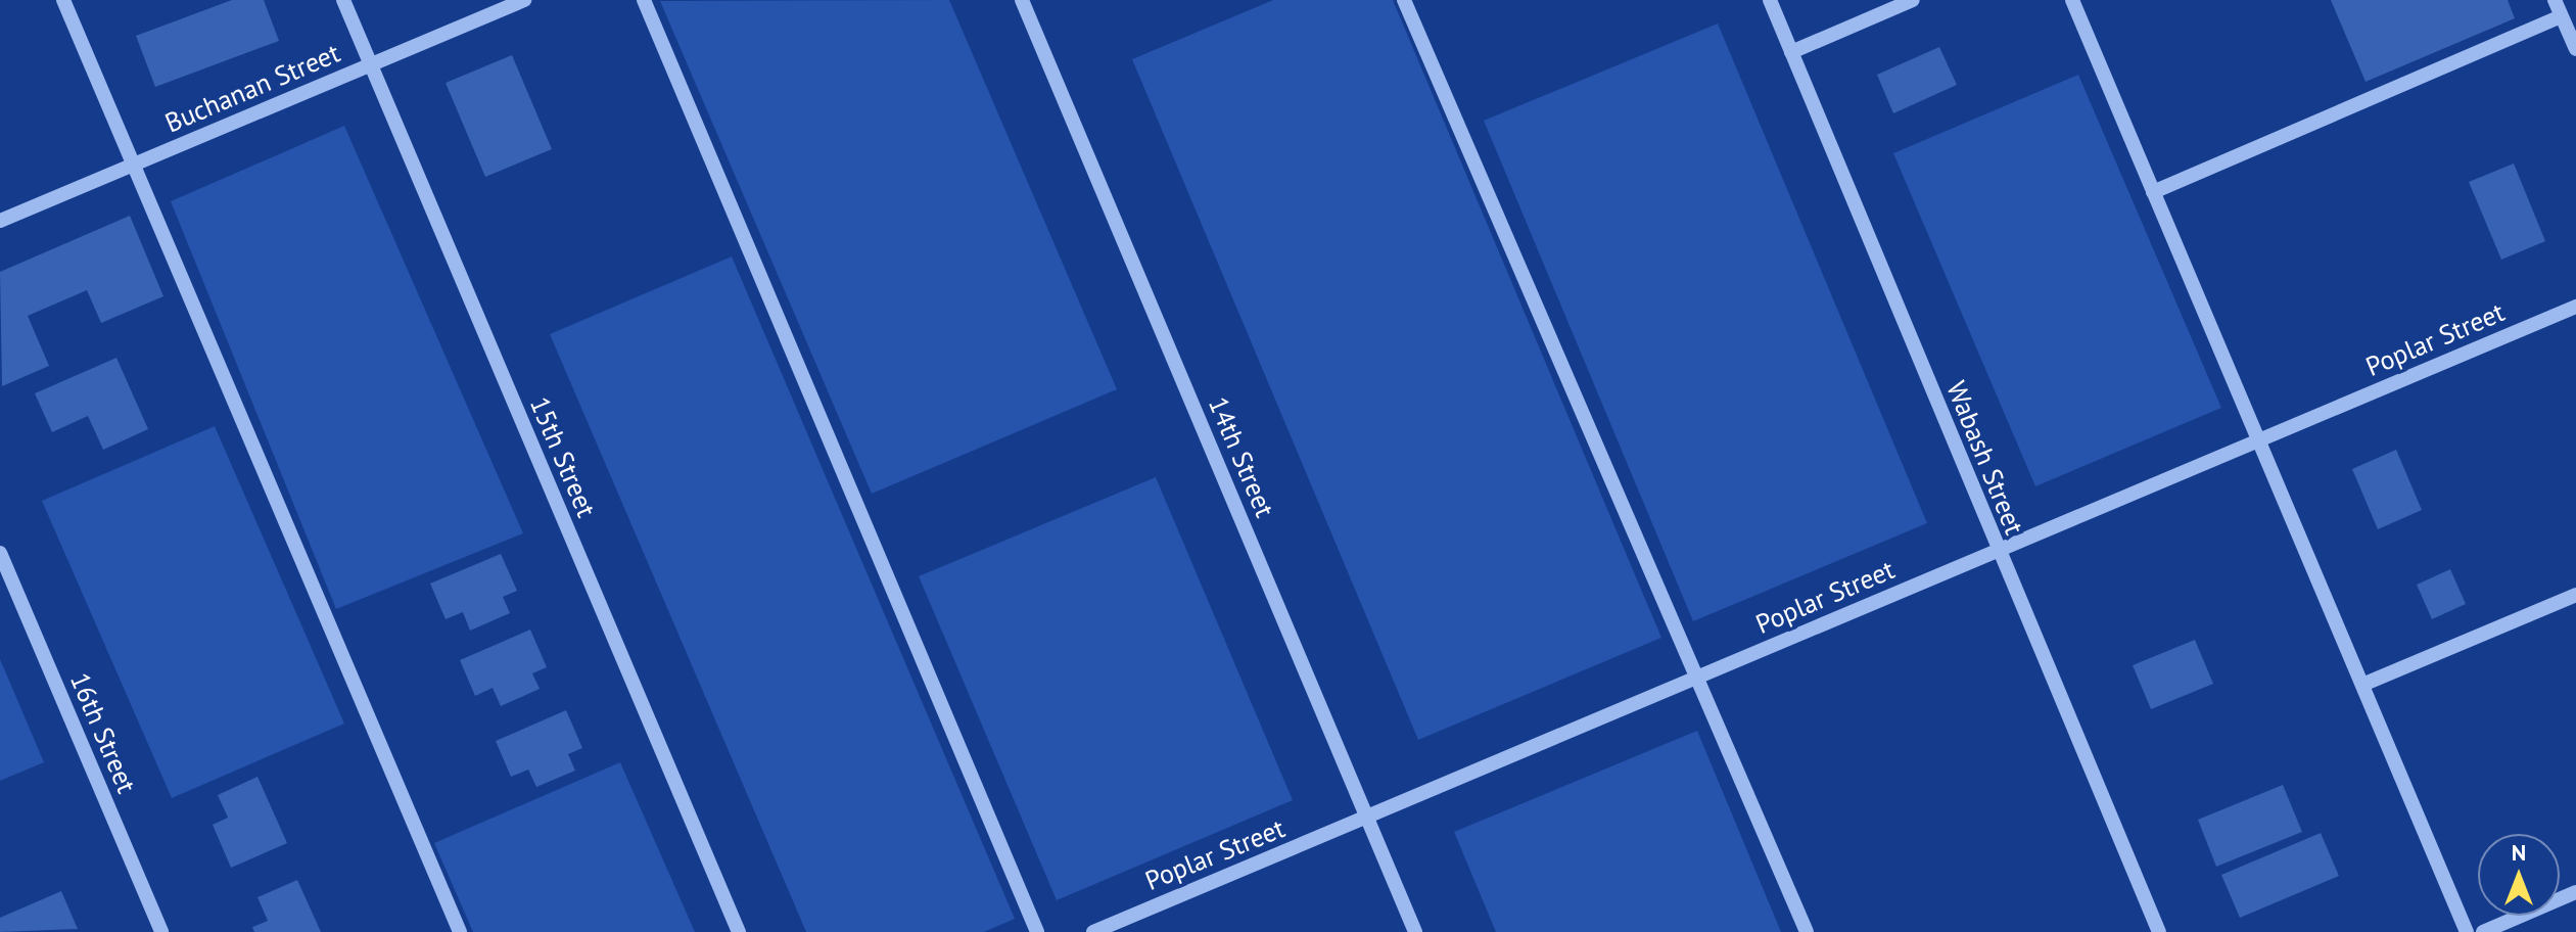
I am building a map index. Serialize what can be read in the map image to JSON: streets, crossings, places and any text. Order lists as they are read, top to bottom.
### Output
{
  "streets": {
    "street": [
      "Buchanan Street",
      "Poplar Street",
      "15th Street",
      "14th Street",
      "Wabash Street",
      "16th Street"
    ]
  },
  "crossings": [
    ["Buchanan Street", "15th Street"],
    ["Poplar Street", "14th Street"],
    ["Poplar Street", "Wabash Street"]
  ],
  "north": "top"
}
